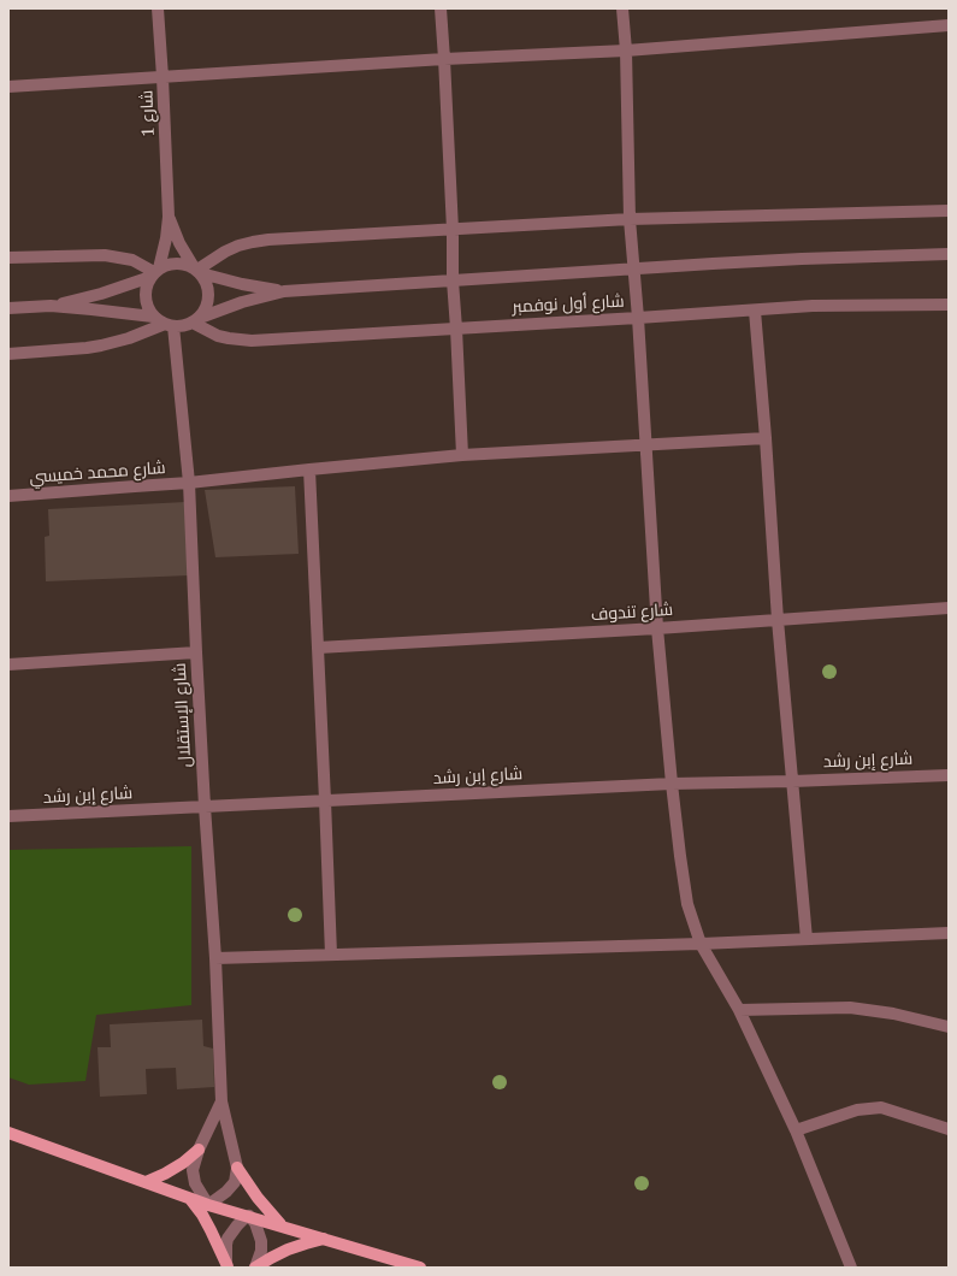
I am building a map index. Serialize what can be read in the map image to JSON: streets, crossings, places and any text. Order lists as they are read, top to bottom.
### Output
{
  "streets": {
    "street": [
      "شارع 1",
      "شارع أول نوفمبر",
      "شارع محمد خميسي",
      "شارع تندوف",
      "شارع الإستقلال",
      "شارع إبن رشد"
    ]
  },
  "crossings": [
    ["شارع 1", "شارع أول نوفمبر"],
    ["شارع 1", "شارع الإستقلال"],
    ["شارع أول نوفمبر", "شارع الإستقلال"],
    ["شارع محمد خميسي", "شارع الإستقلال"],
    ["شارع الإستقلال", "شارع إبن رشد"]
  ]
}
